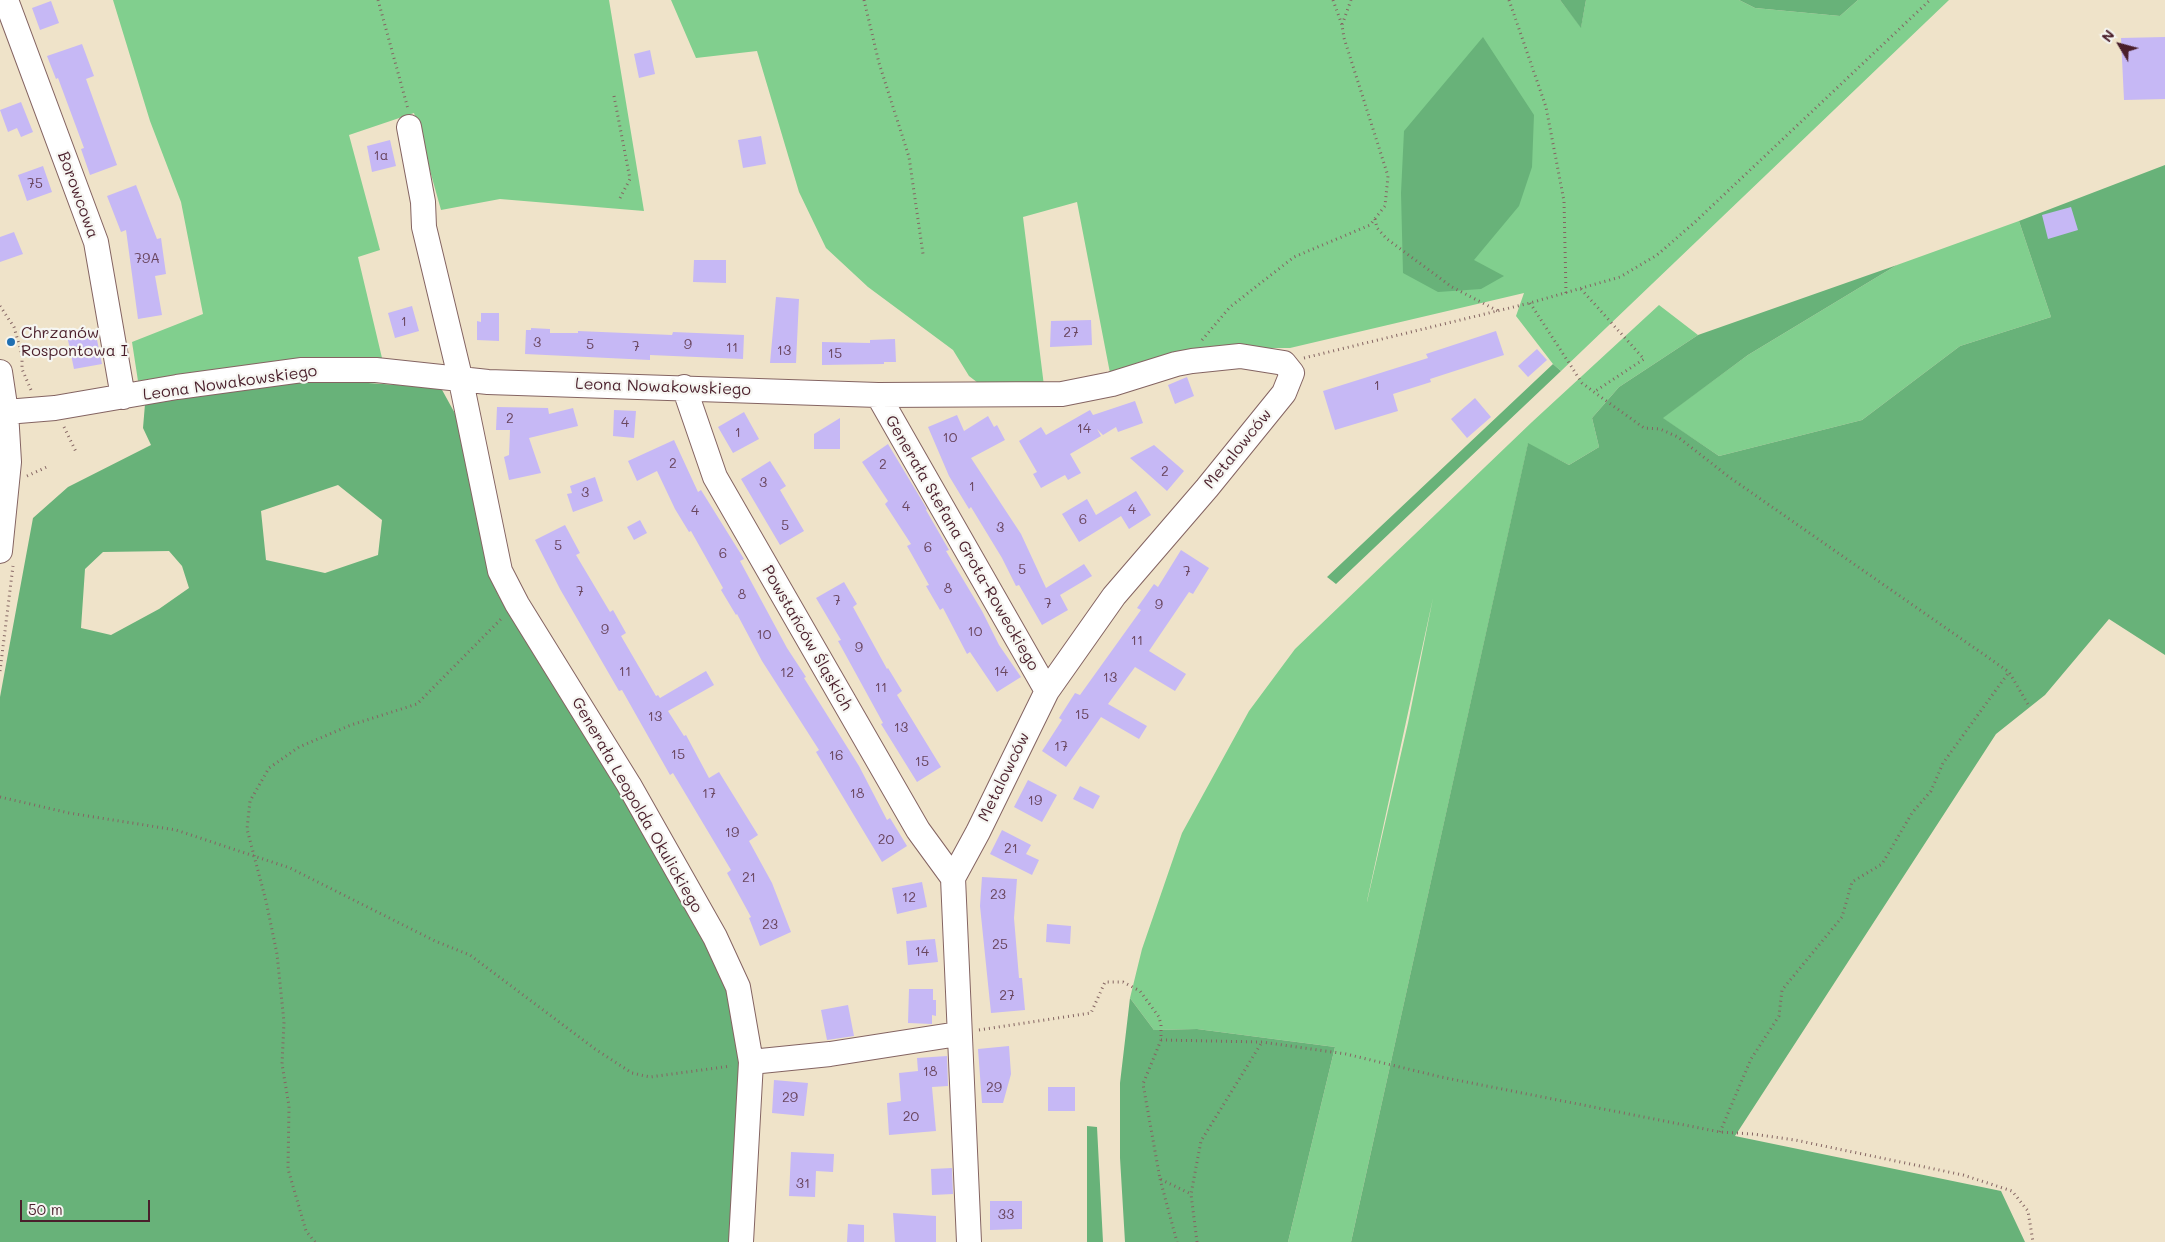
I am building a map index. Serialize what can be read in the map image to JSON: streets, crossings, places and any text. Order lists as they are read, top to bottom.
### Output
{
  "streets": {
    "street": [
      "Borowcowa",
      "Leona Nowakowskiego",
      "Metalowców",
      "Generała Stefana Grota-Roweckiego",
      "Powstańców Śląskich",
      "Generała Leopolda Okulickiego"
    ]
  },
  "crossings": [
    ["Borowcowa", "Leona Nowakowskiego"],
    ["Leona Nowakowskiego", "Metalowców"],
    ["Leona Nowakowskiego", "Generała Stefana Grota-Roweckiego"],
    ["Leona Nowakowskiego", "Powstańców Śląskich"],
    ["Leona Nowakowskiego", "Generała Leopolda Okulickiego"],
    ["Metalowców", "Generała Stefana Grota-Roweckiego"],
    ["Metalowców", "Powstańców Śląskich"]
  ],
  "places": ["Chrzanów Rospontowa I"],
  "house_numbers": [
    "1a",
    "75",
    "79A",
    "1",
    "27",
    "3",
    "5",
    "9",
    "7",
    "11",
    "13",
    "15",
    "1",
    "2",
    "4",
    "14",
    "1",
    "10",
    "2",
    "2",
    "2",
    "3",
    "1",
    "3",
    "4",
    "4",
    "4",
    "6",
    "5",
    "3",
    "5",
    "6",
    "6",
    "5",
    "7",
    "8",
    "7",
    "8",
    "7",
    "7",
    "9",
    "9",
    "10",
    "10",
    "11",
    "9",
    "11",
    "14",
    "12",
    "13",
    "11",
    "15",
    "13",
    "13",
    "17",
    "15",
    "16",
    "15",
    "17",
    "18",
    "19",
    "19",
    "20",
    "21",
    "21",
    "23",
    "12",
    "23",
    "25",
    "14",
    "27",
    "18",
    "29",
    "29",
    "20",
    "31",
    "33"
  ],
  "scale_bar": "50 m",
  "north": "top left"
}
